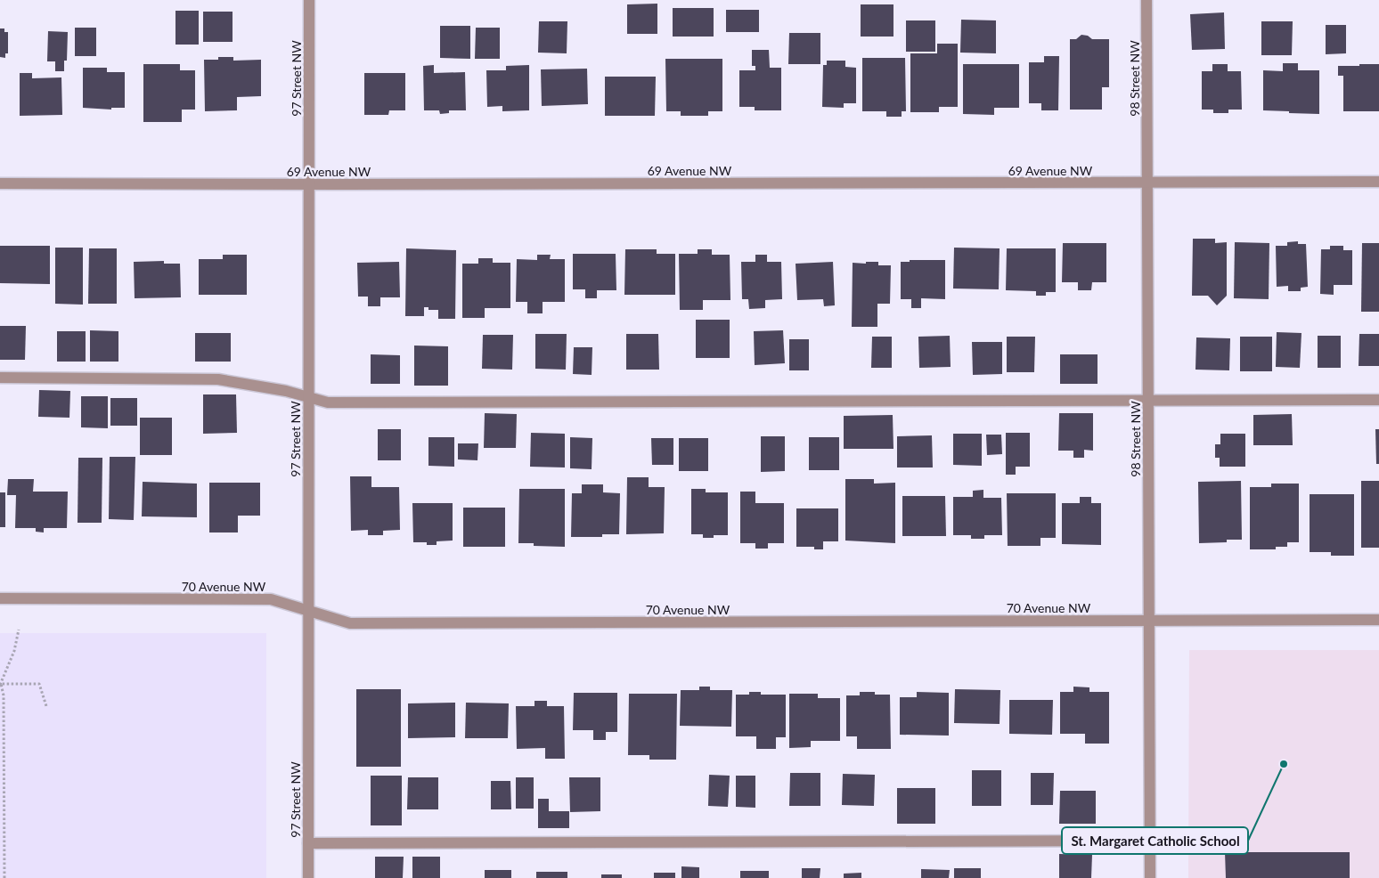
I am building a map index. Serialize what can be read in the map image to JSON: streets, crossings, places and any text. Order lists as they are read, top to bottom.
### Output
{
  "streets": {
    "street": [
      "97 Street NW",
      "98 Street NW",
      "69 Avenue NW",
      "70 Avenue NW"
    ]
  },
  "crossings": [
    ["97 Street NW", "69 Avenue NW"],
    ["97 Street NW", "70 Avenue NW"],
    ["98 Street NW", "69 Avenue NW"],
    ["98 Street NW", "70 Avenue NW"]
  ],
  "places": ["St. Margaret Catholic School"]
}
